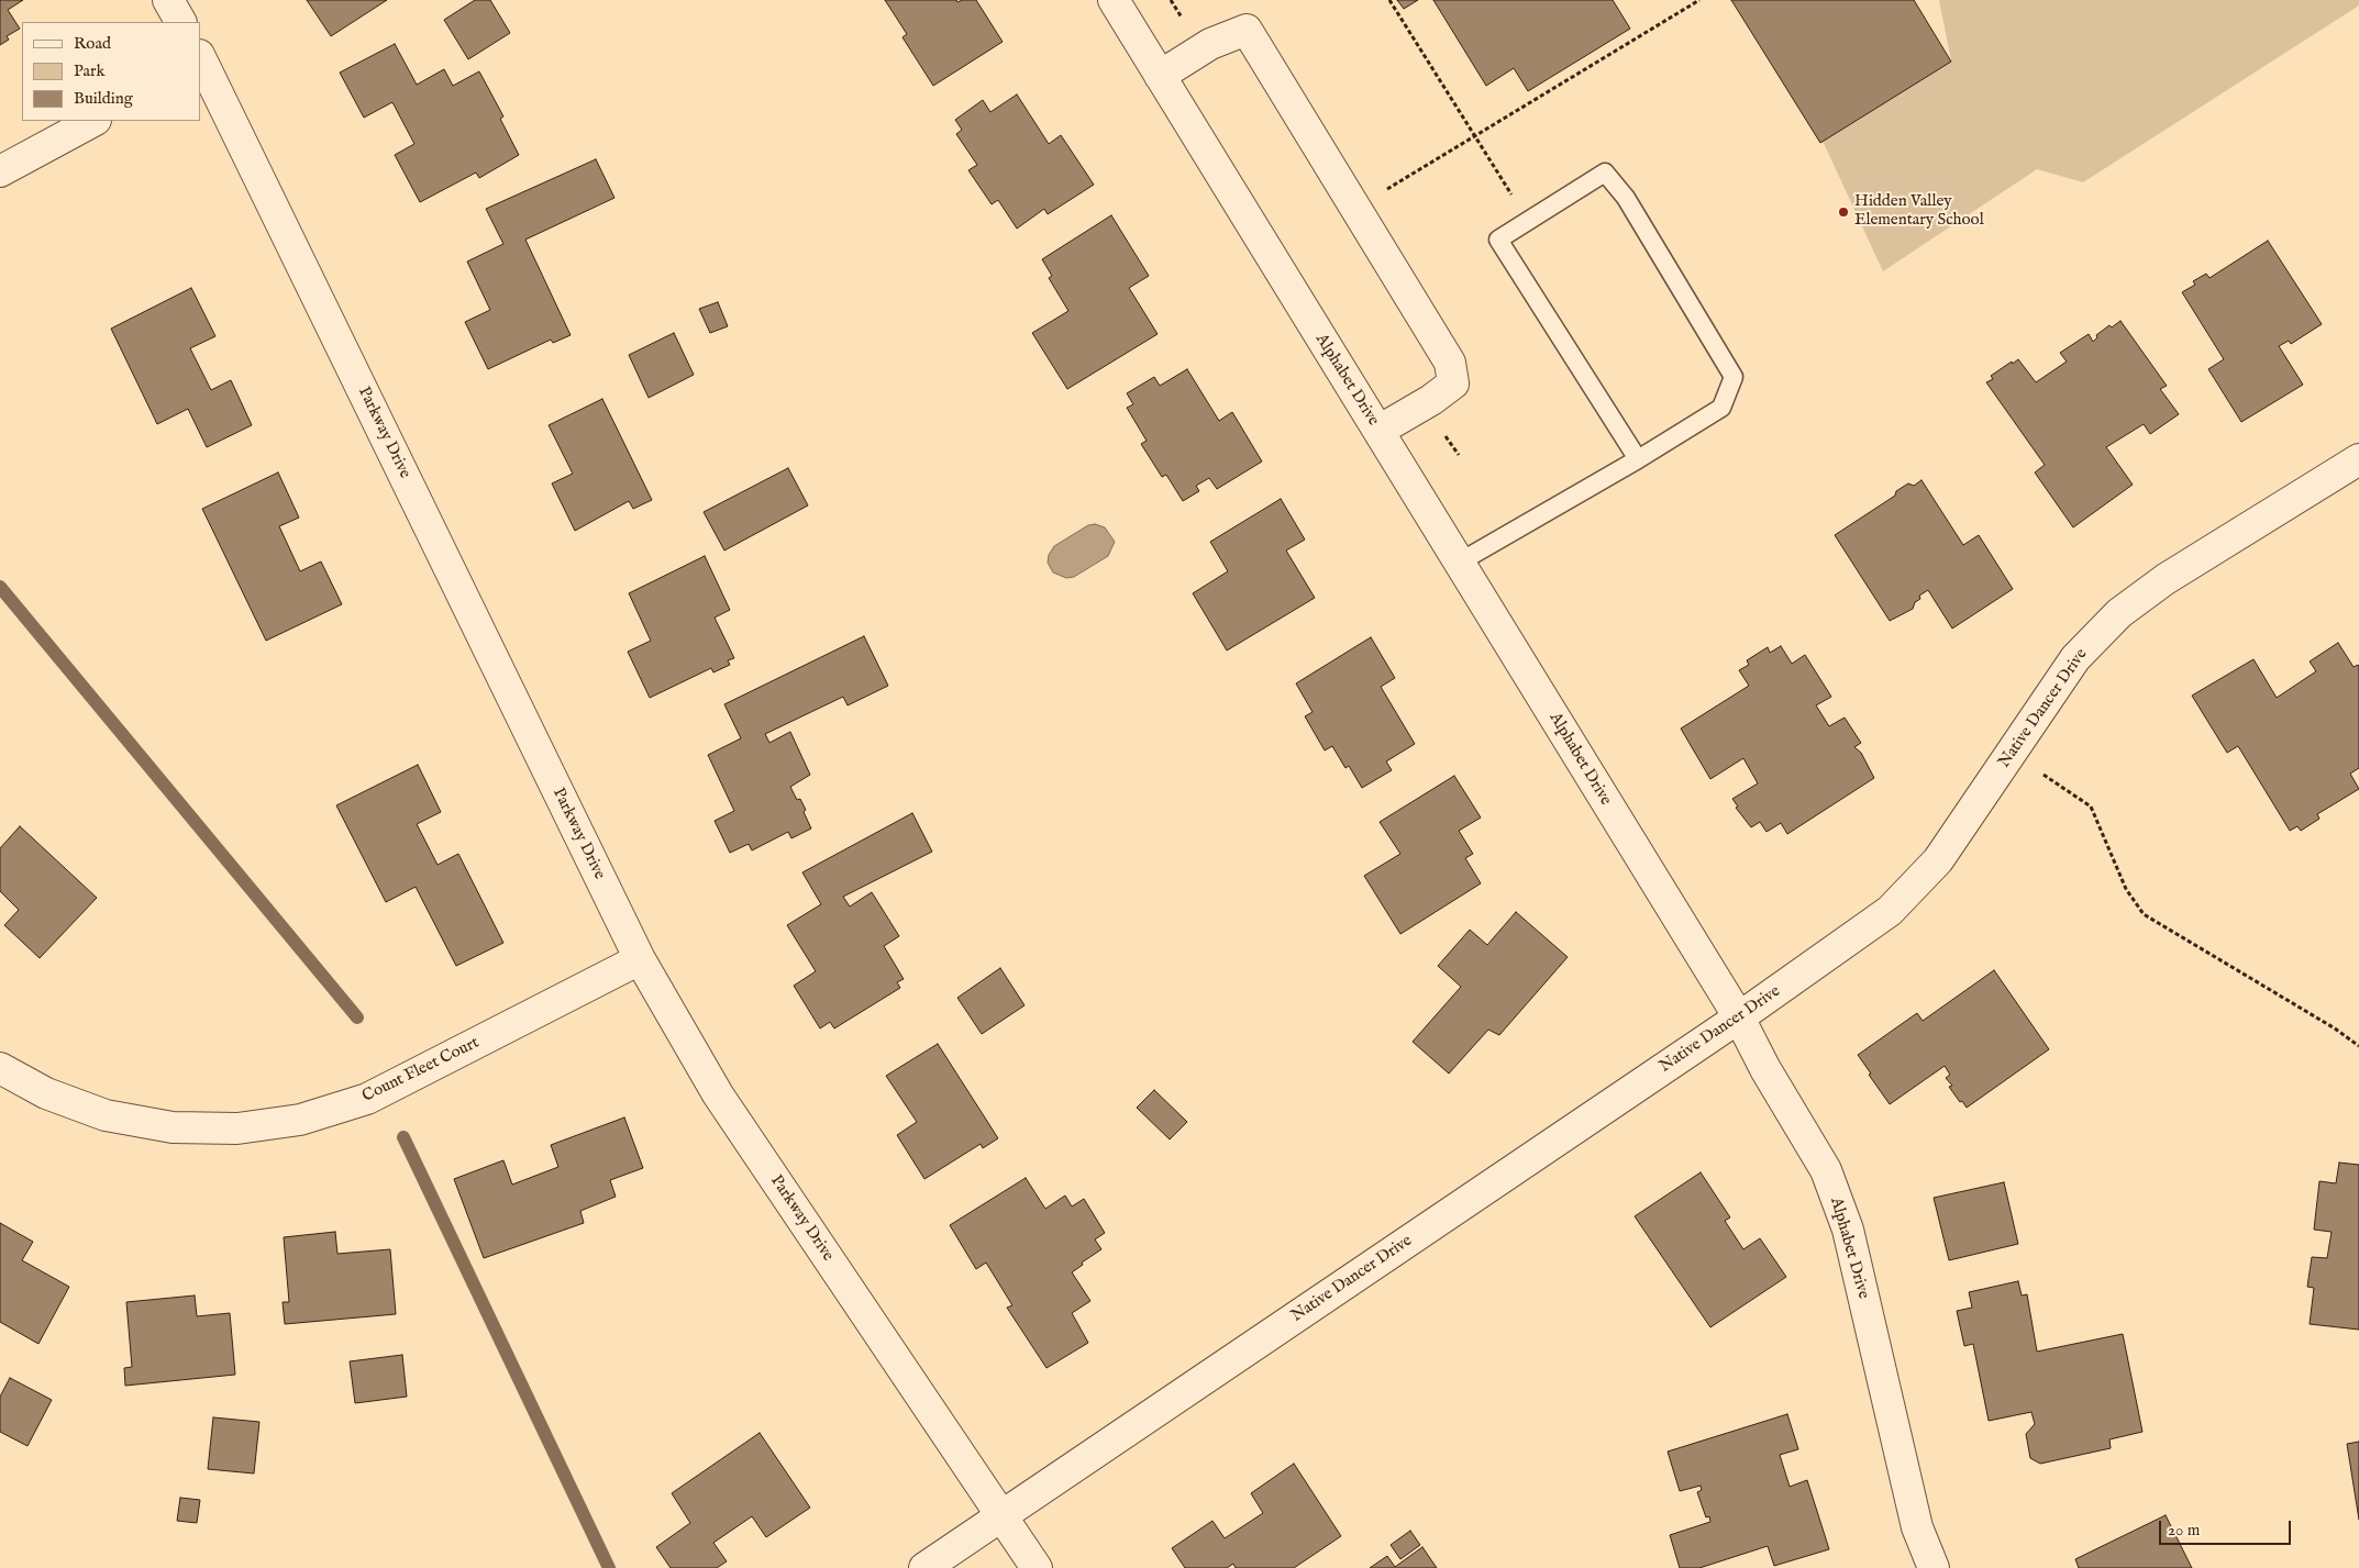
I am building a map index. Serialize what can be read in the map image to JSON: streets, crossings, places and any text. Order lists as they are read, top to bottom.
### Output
{
  "streets": {
    "street": [
      "Alphabet Drive",
      "Parkway Drive",
      "Native Dancer Drive",
      "Count Fleet Court"
    ]
  },
  "crossings": [
    ["Alphabet Drive", "Native Dancer Drive"],
    ["Parkway Drive", "Native Dancer Drive"],
    ["Parkway Drive", "Count Fleet Court"]
  ],
  "places": ["Hidden Valley Elementary School"],
  "legend": ["Road", "Park", "Building"],
  "scale_bar": "20 m"
}
